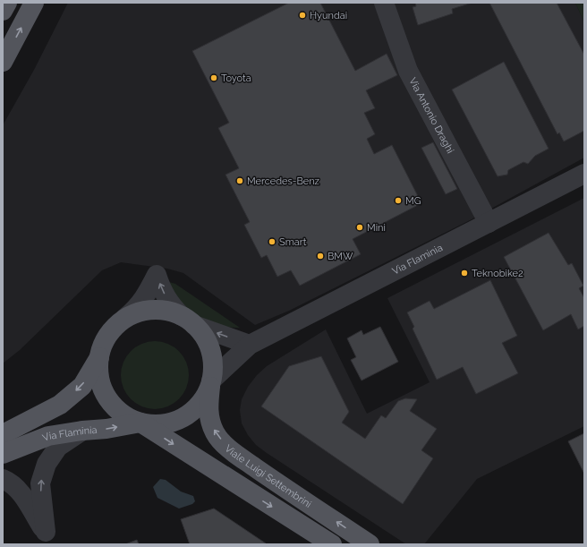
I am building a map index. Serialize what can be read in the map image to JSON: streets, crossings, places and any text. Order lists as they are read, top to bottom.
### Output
{
  "streets": {
    "main road": ["Via Flaminia", "Viale Luigi Settembrini"],
    "street": ["Via Antonio Draghi"]
  },
  "crossings": [
    ["Via Antonio Draghi", "Via Flaminia"],
    ["Via Flaminia", "Viale Luigi Settembrini"]
  ],
  "places": [
    "Hyundai",
    "Toyota",
    "Mercedes-Benz",
    "MG",
    "Mini",
    "Smart",
    "BMW",
    "Teknobike2"
  ]
}
